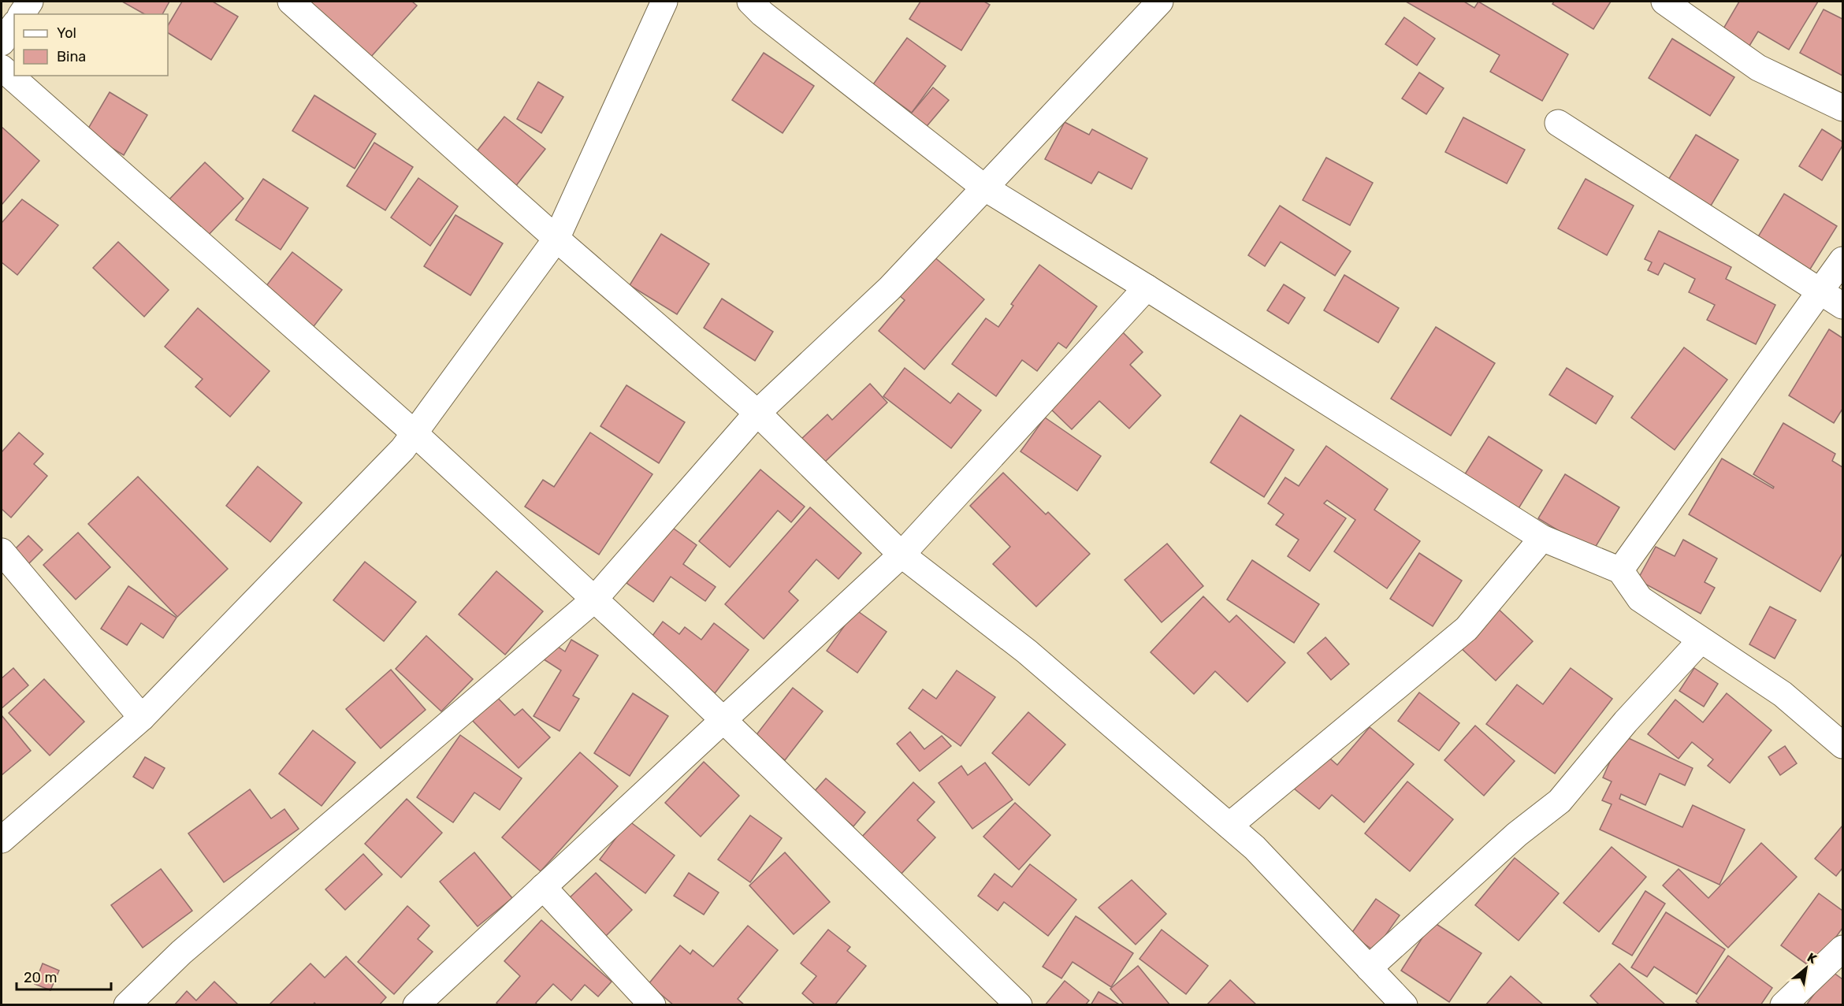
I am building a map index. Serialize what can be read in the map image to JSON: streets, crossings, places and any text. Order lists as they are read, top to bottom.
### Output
{
  "legend": ["Yol", "Bina"],
  "scale_bar": "20 m",
  "north": "top right"
}
